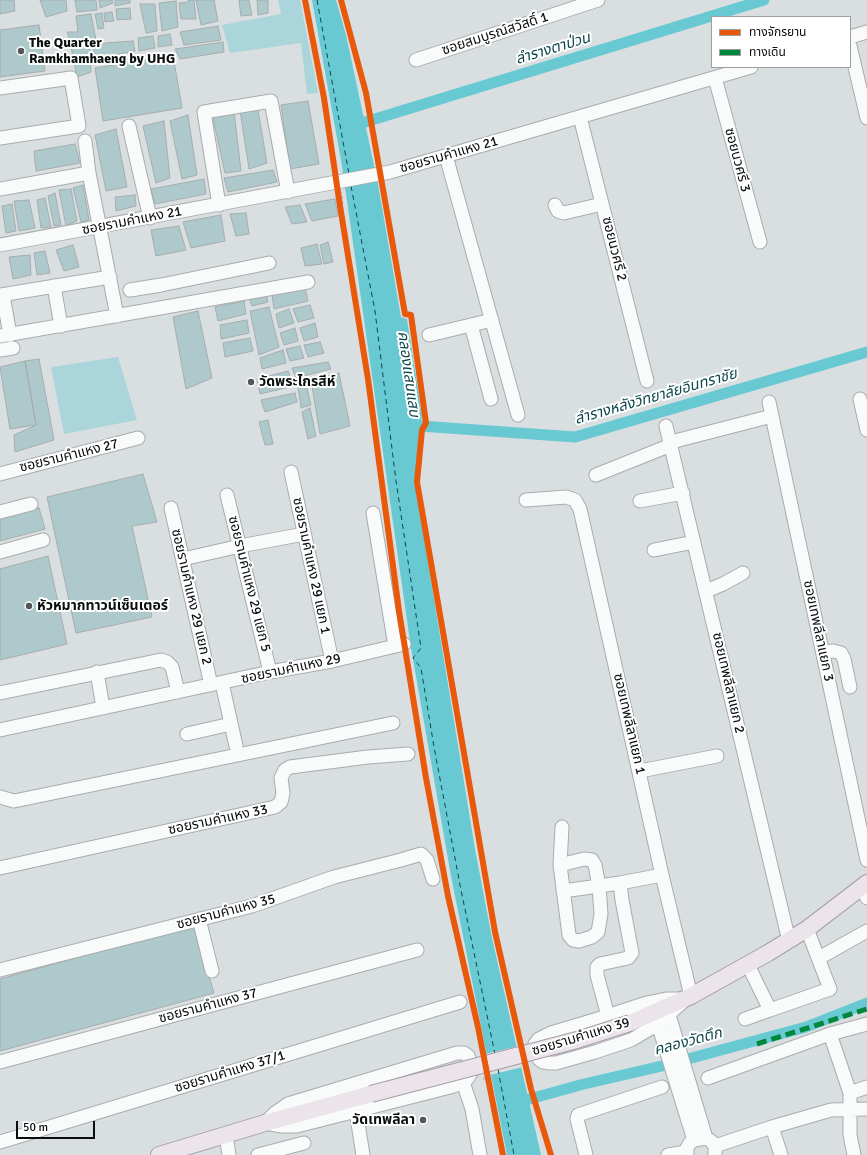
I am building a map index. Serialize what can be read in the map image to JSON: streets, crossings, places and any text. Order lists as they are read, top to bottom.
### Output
{
  "streets": {
    "main road": ["ซอยรามคำแหง 39"],
    "street": [
      "ซอยสมบูรณ์สวัสดิ์ 1",
      "ซอยรามคำแหง 21",
      "ซอยนวศรี 3",
      "ซอยนวศรี 2",
      "ซอยรามคำแหง 27",
      "ซอยรามคำแหง 29 แยก 1",
      "ซอยรามคำแหง 29 แยก 5",
      "ซอยรามคำแหง 29 แยก 2",
      "ซอยเทพลีลาแยก 3",
      "ซอยรามคำแหง 29",
      "ซอยเทพลีลาแยก 2",
      "ซอยเทพลีลาแยก 1",
      "ซอยรามคำแหง 33",
      "ซอยรามคำแหง 35",
      "ซอยรามคำแหง 37",
      "ซอยรามคำแหง 37/1"
    ]
  },
  "crossings": [
    ["ซอยรามคำแหง 21", "ซอยนวศรี 3"],
    ["ซอยรามคำแหง 21", "ซอยนวศรี 2"],
    ["ซอยรามคำแหง 29 แยก 1", "ซอยรามคำแหง 29"],
    ["ซอยรามคำแหง 29 แยก 5", "ซอยรามคำแหง 29"],
    ["ซอยรามคำแหง 29 แยก 2", "ซอยรามคำแหง 29"],
    ["ซอยเทพลีลาแยก 2", "ซอยรามคำแหง 39"],
    ["ซอยเทพลีลาแยก 1", "ซอยรามคำแหง 39"]
  ],
  "water": [
    "ลำรางตาป่วน",
    "คลองแสนแสบ",
    "ลำรางหลังวิทยาลัยอินทราชัย",
    "คลองวัดตึก"
  ],
  "places": [
    "The Quarter Ramkhamhaeng by UHG",
    "วัดพระไกรสีห์",
    "หัวหมากทาวน์เซ็นเตอร์",
    "วัดเทพลีลา"
  ],
  "legend": ["ทางจักรยาน", "ทางเดิน"],
  "scale_bar": "50 m"
}
